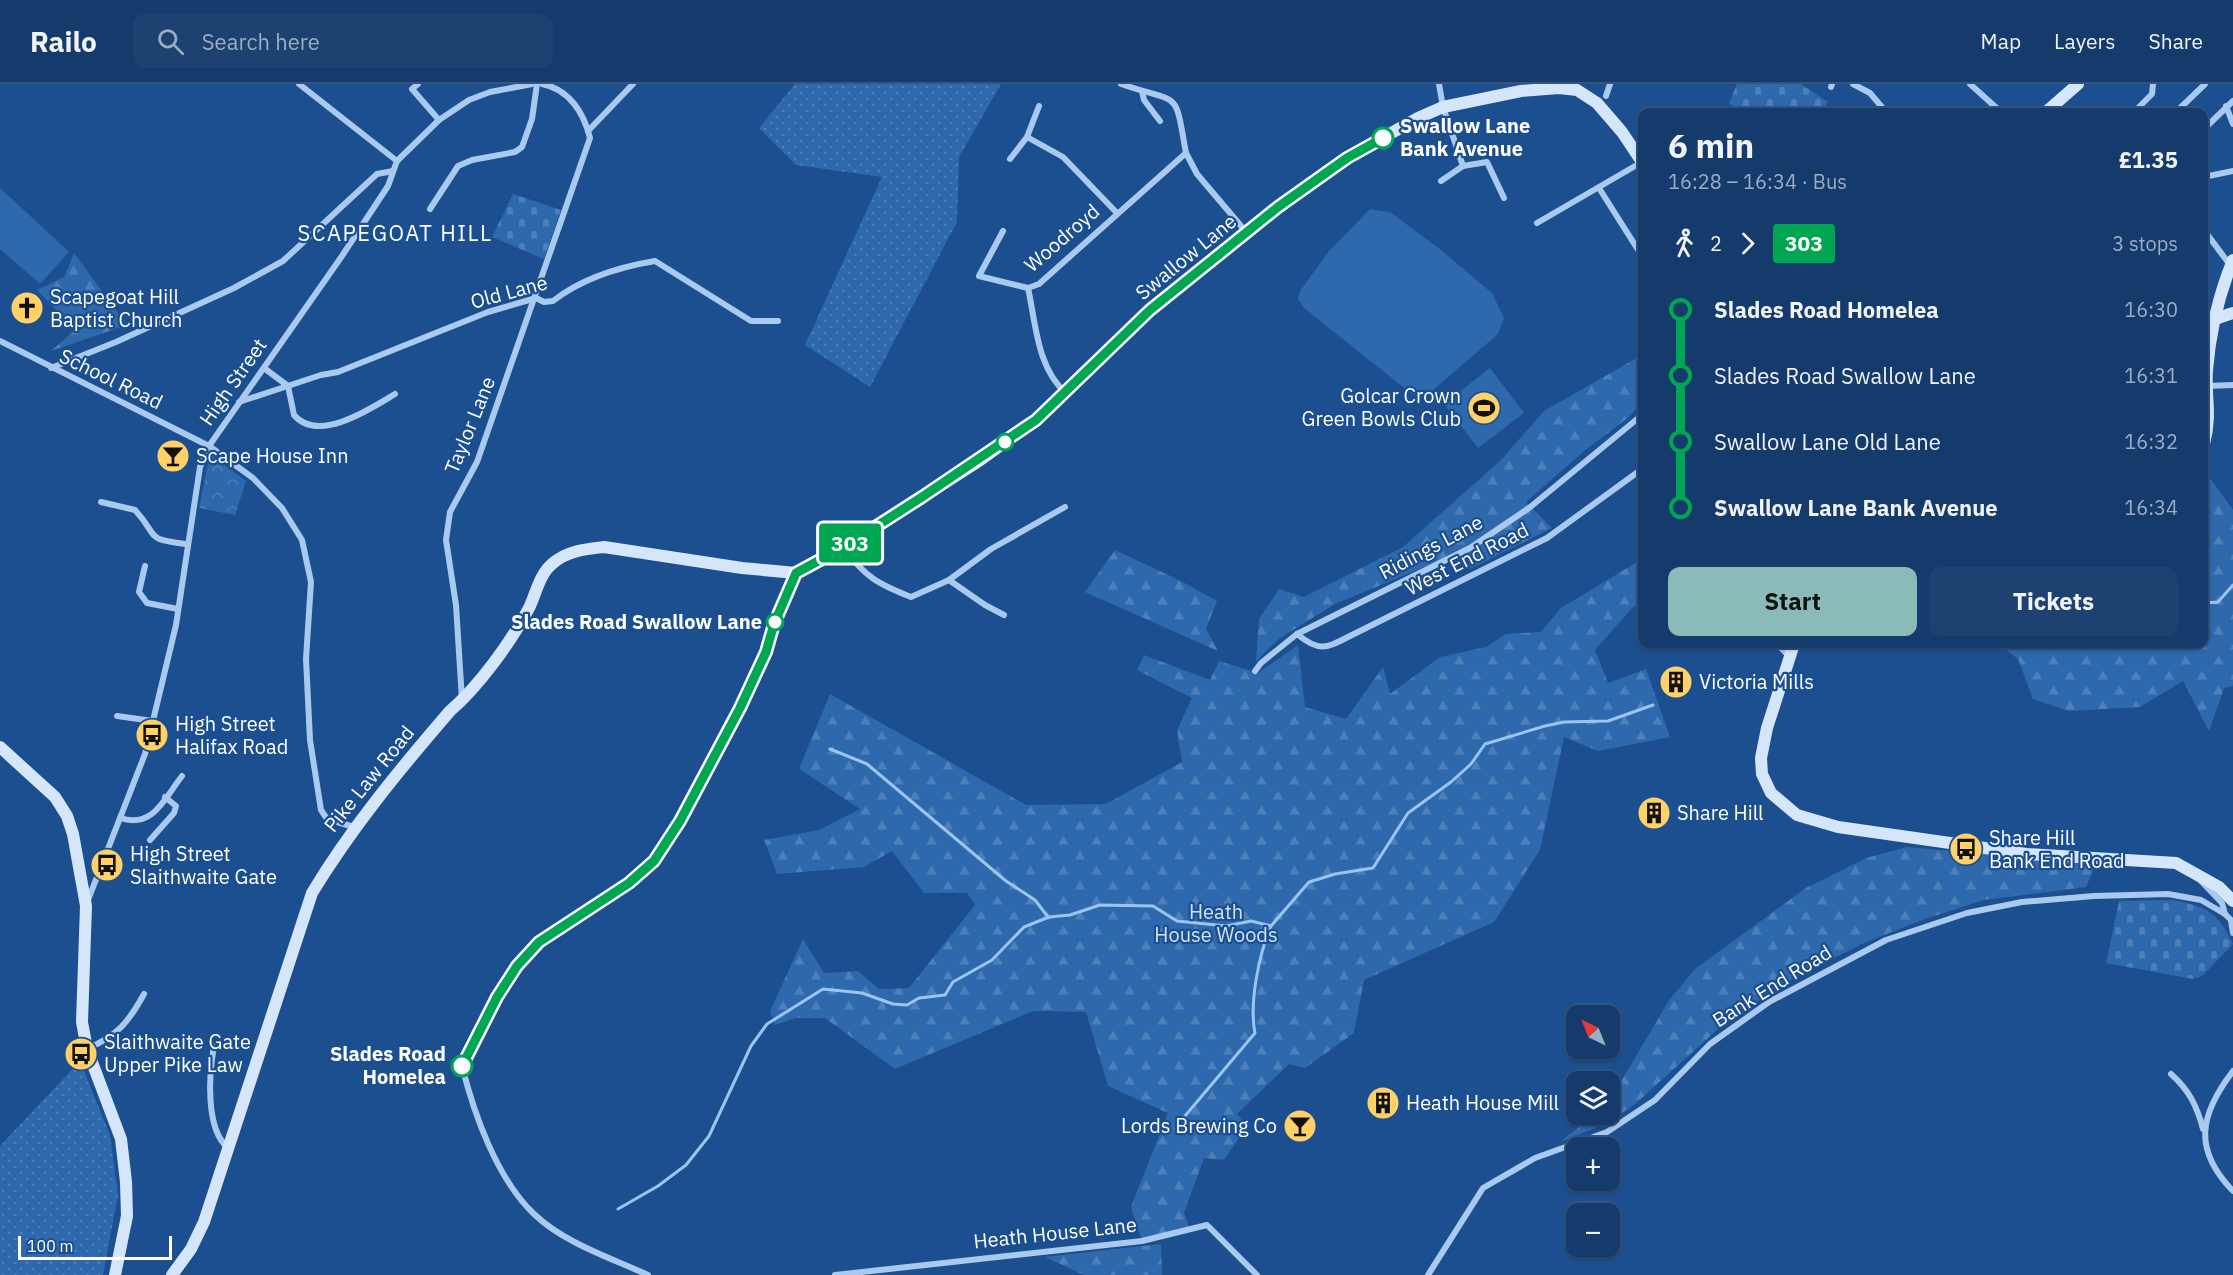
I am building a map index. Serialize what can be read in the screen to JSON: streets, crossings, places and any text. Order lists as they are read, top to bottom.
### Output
{
  "streets": {
    "street": [
      "Woodroyd",
      "Swallow Lane",
      "Old Lane",
      "School Road",
      "High Street",
      "Taylor Lane",
      "Ridings Lane",
      "West End Road",
      "Pike Law Road",
      "Bank End Road",
      "Heath House Lane"
    ]
  },
  "crossings": [
    ["Woodroyd", "Swallow Lane"],
    ["Swallow Lane", "Pike Law Road"],
    ["Old Lane", "High Street"],
    ["Old Lane", "Taylor Lane"],
    ["School Road", "High Street"],
    ["School Road", "Pike Law Road"],
    ["Taylor Lane", "Pike Law Road"],
    ["Ridings Lane", "West End Road"]
  ],
  "districts": ["SCAPEGOAT HILL"],
  "parks": ["Heath House Woods"],
  "places": {
    "other": ["Swallow Lane Bank Avenue", "Slades Road Swallow Lane", "Slades Road Homelea"],
    "church": ["Scapegoat Hill Baptist Church"],
    "sports": ["Golcar Crown Green Bowls Club"],
    "bar": ["Scape House Inn", "Lords Brewing Co"],
    "building": ["Victoria Mills", "Share Hill", "Heath House Mill"],
    "bus stop": [
      "High Street Halifax Road",
      "Share Hill Bank End Road",
      "High Street Slaithwaite Gate",
      "Slaithwaite Gate Upper Pike Law"
    ]
  },
  "lines": ["bus line 303"],
  "scale_bar": "100 m",
  "north": "top left",
  "page": {
    "header": "Railo",
    "search": "Search here",
    "nav": ["Map", "Layers", "Share"],
    "on_map": "303",
    "heading": ["6 min", "16:28 – 16:34 · Bus", "£1.35"],
    "legs": ["2", "303", "3 stops"],
    "list": [
      {
        "name": "Slades Road Homelea",
        "value": "16:30"
      },
      {
        "name": "Slades Road Swallow Lane",
        "value": "16:31"
      },
      {
        "name": "Swallow Lane Old Lane",
        "value": "16:32"
      },
      {
        "name": "Swallow Lane Bank Avenue",
        "value": "16:34"
      }
    ],
    "buttons": ["Start", "Tickets"],
    "map_buttons": ["+", "−"],
    "scale": "100 m"
  }
}
